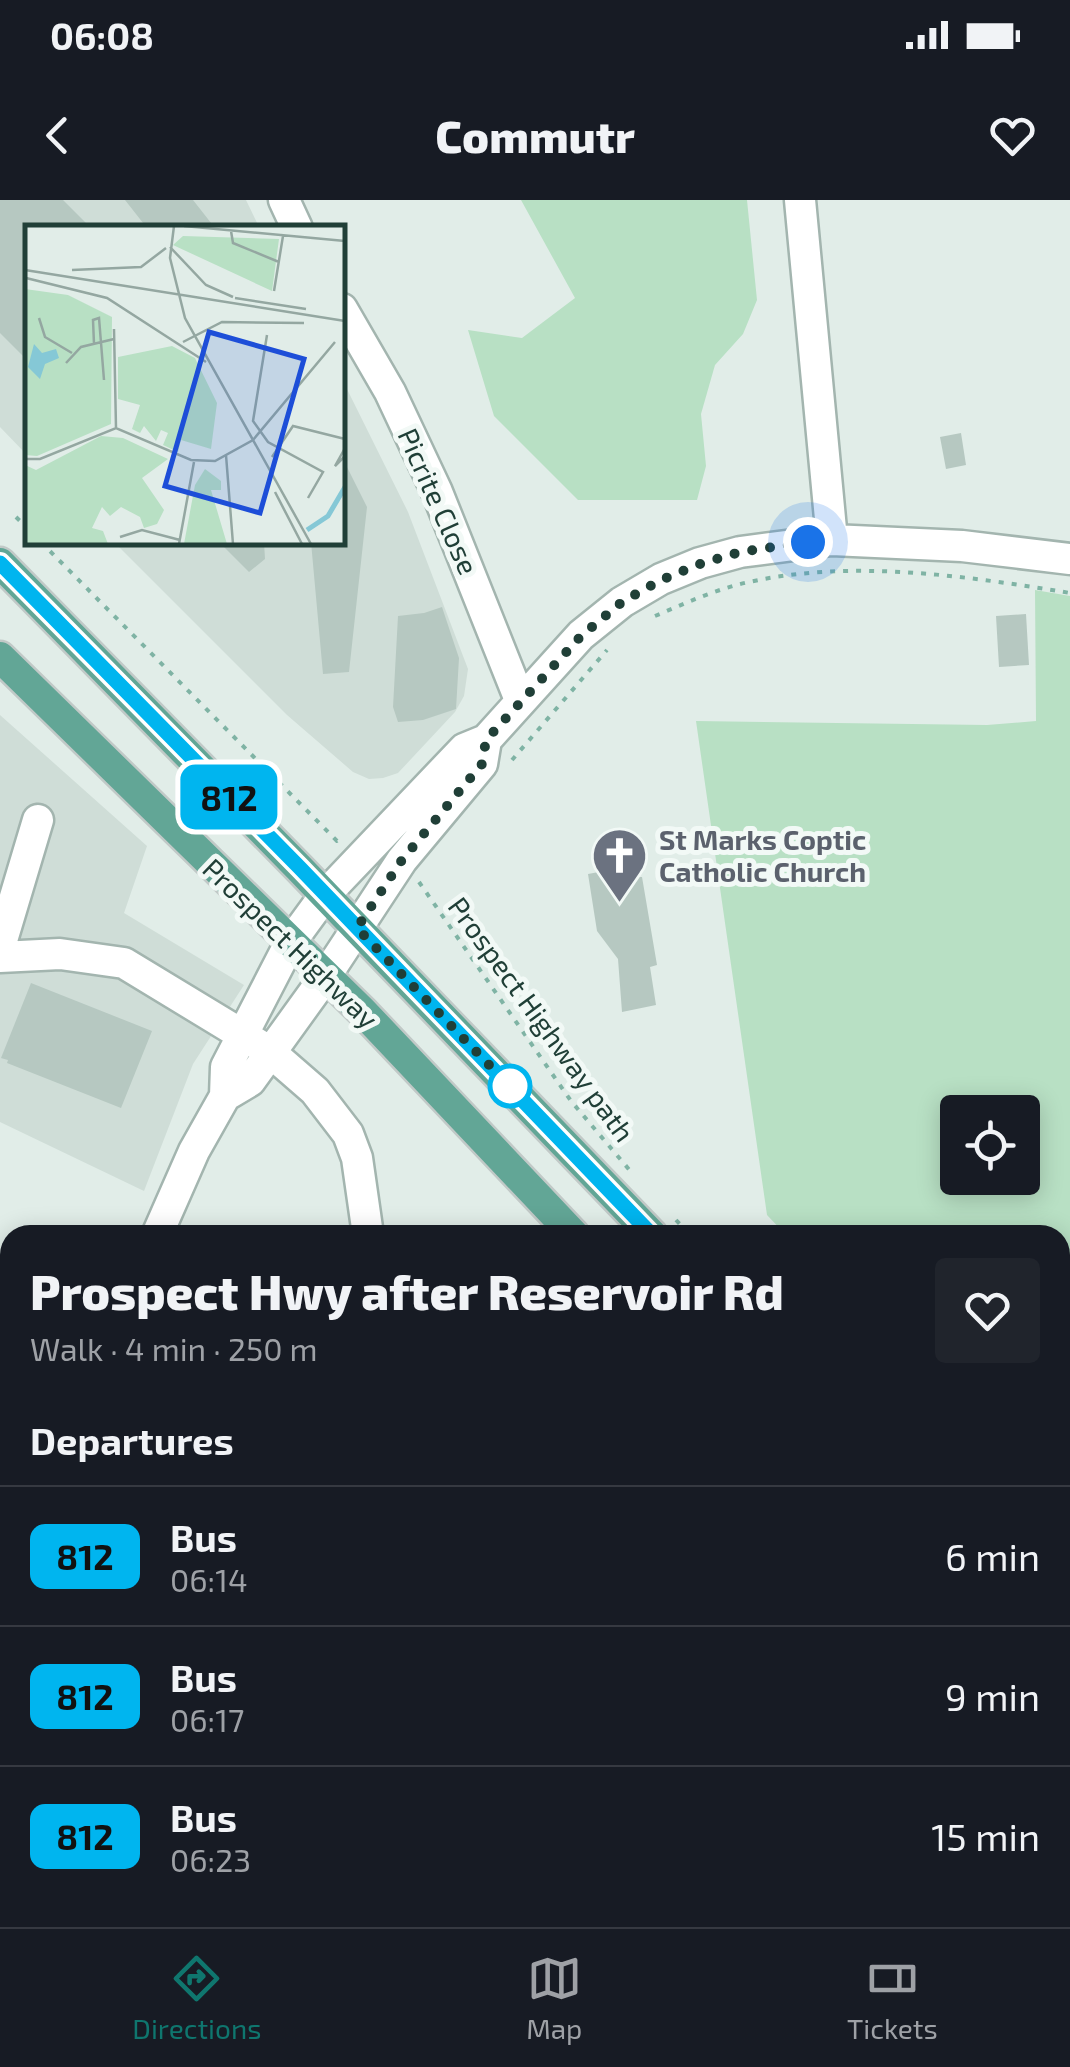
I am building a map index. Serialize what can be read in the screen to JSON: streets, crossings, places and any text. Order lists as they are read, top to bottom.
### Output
{
  "streets": {
    "main road": ["Prospect Highway"],
    "street": ["Picrite Close"],
    "path": ["Prospect Highway path"]
  },
  "places": {
    "church": ["St Marks Coptic Catholic Church"]
  },
  "lines": ["bus line 812"],
  "page": {
    "status": "06:08",
    "header": "Commutr",
    "on_map": "812",
    "heading": [
      ["Prospect Hwy after Reservoir Rd", "Walk · 4 min · 250 m"],
      "Departures"
    ],
    "list": [
      {
        "mark": "812",
        "name": "Bus",
        "note": "06:14",
        "value": "6 min"
      },
      {
        "mark": "812",
        "name": "Bus",
        "note": "06:17",
        "value": "9 min"
      },
      {
        "mark": "812",
        "name": "Bus",
        "note": "06:23",
        "value": "15 min"
      }
    ],
    "tabs": ["Directions", "Map", "Tickets"]
  }
}
